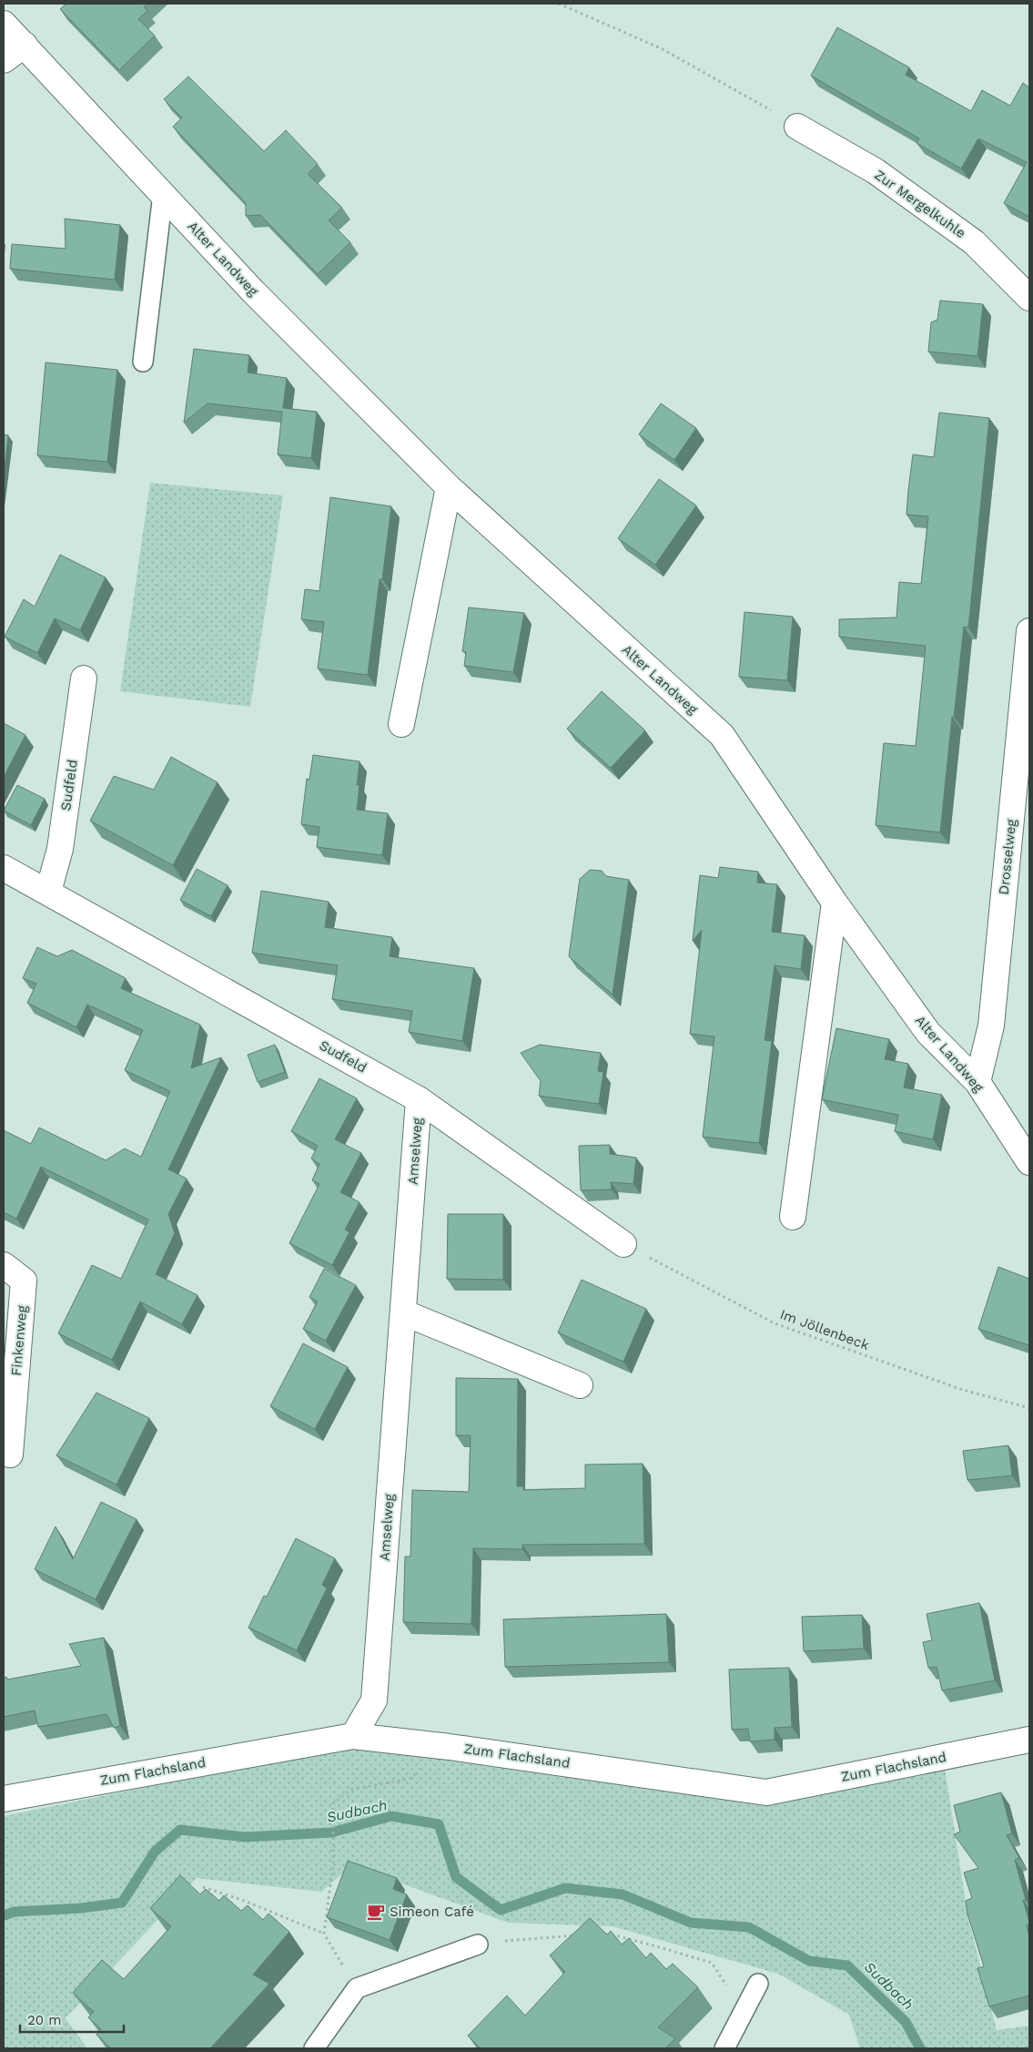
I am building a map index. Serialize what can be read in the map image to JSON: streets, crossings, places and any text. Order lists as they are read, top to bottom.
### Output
{
  "streets": {
    "street": [
      "Zur Mergelkuhle",
      "Alter Landweg",
      "Sudfeld",
      "Drosselweg",
      "Amselweg",
      "Finkenweg",
      "Zum Flachsland"
    ],
    "path": ["Im Jöllenbeck"]
  },
  "crossings": [
    ["Alter Landweg", "Drosselweg"],
    ["Sudfeld", "Amselweg"],
    ["Sudfeld", "Im Jöllenbeck"],
    ["Amselweg", "Zum Flachsland"]
  ],
  "water": ["Sudbach"],
  "places": {
    "cafe": ["Simeon Café"]
  },
  "scale_bar": "20 m"
}
